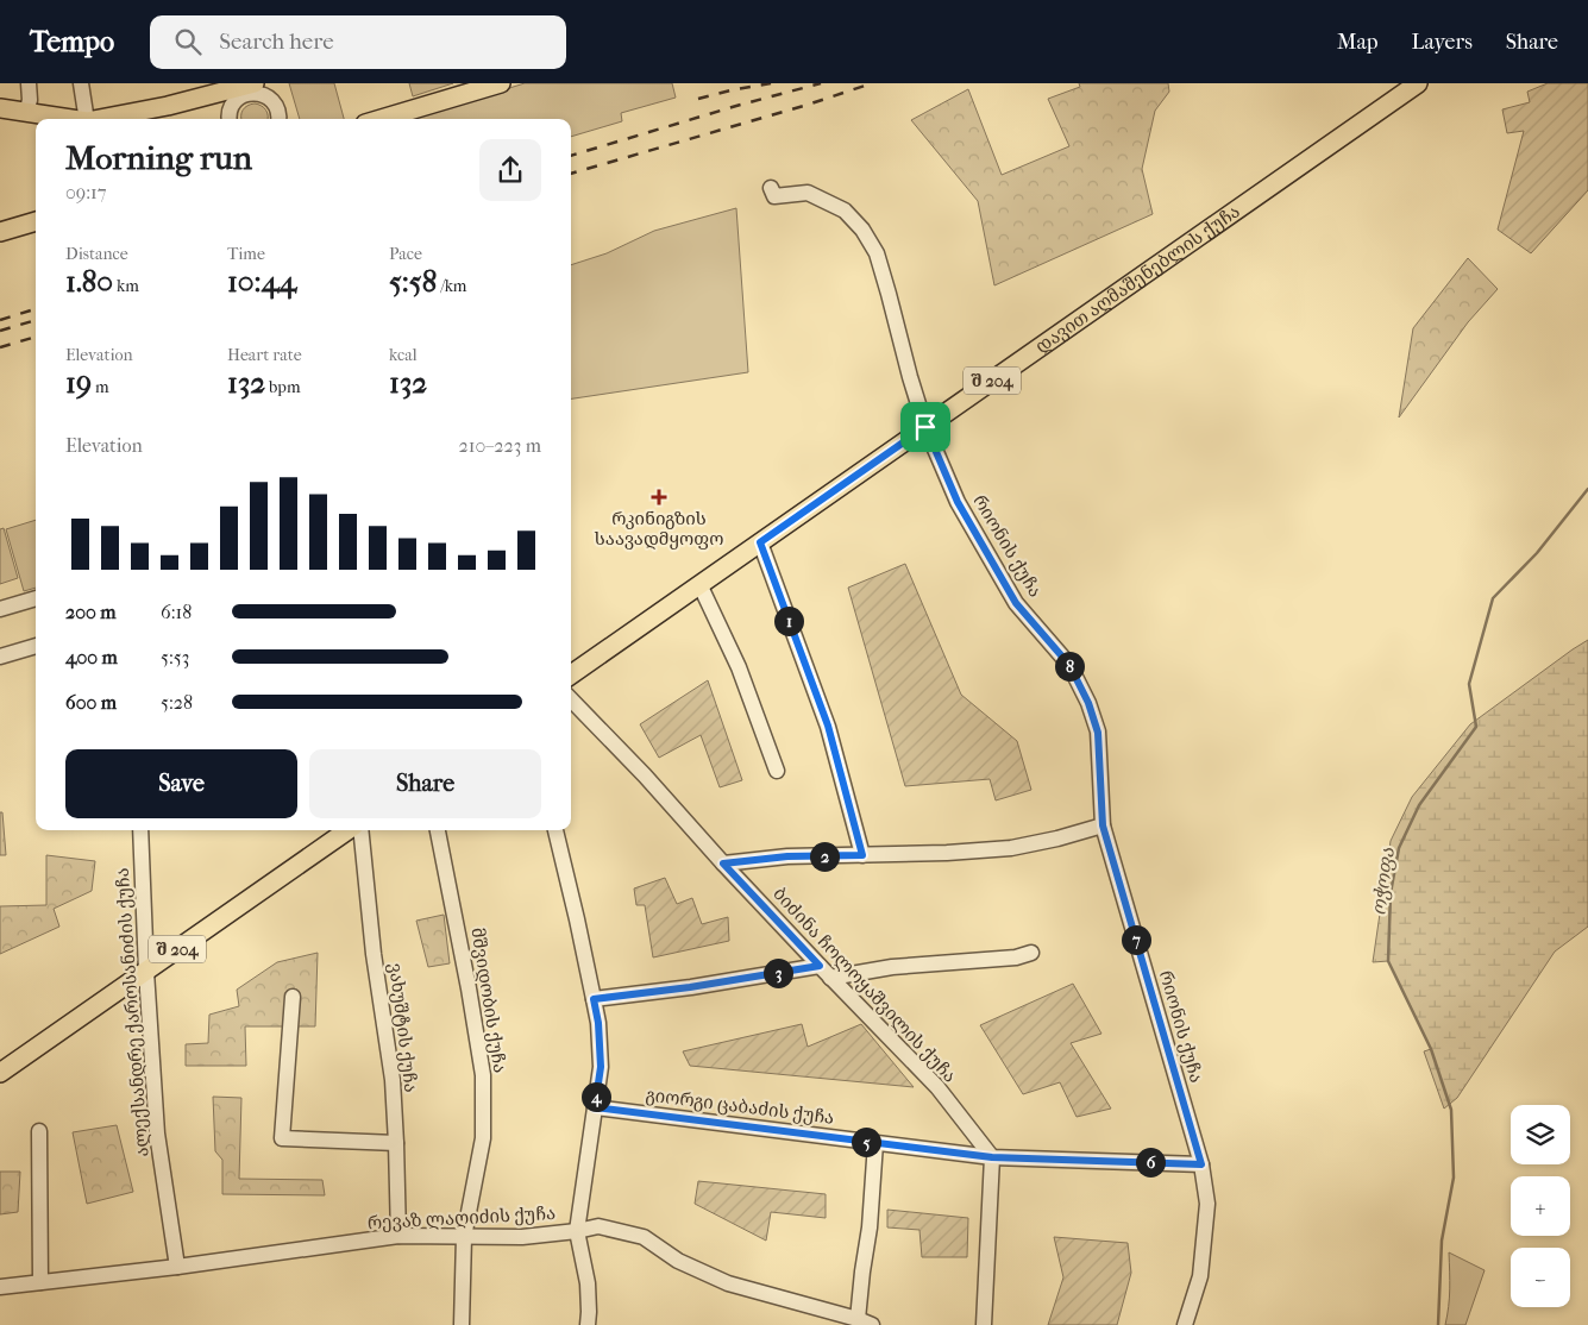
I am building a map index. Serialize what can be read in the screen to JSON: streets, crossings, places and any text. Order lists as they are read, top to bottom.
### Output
{
  "streets": {
    "main road": ["დავით აღმაშენებლის ქუჩა", "შ 204"],
    "street": [
      "რიონის ქუჩა",
      "ბიძინა ჩოლოყაშვილის ქუჩა",
      "მშვიდობის ქუჩა",
      "ალექსანდრე ქაროსანიძის ქუჩა",
      "ვახუშტის ქუჩა",
      "გიორგი ცაბაძის ქუჩა",
      "რევაზ ლაღიძის ქუჩა"
    ]
  },
  "crossings": [
    ["დავით აღმაშენებლის ქუჩა", "რიონის ქუჩა"],
    ["შ 204", "ალექსანდრე ქაროსანიძის ქუჩა"],
    ["რიონის ქუჩა", "გიორგი ცაბაძის ქუჩა"],
    ["ბიძინა ჩოლოყაშვილის ქუჩა", "გიორგი ცაბაძის ქუჩა"],
    ["მშვიდობის ქუჩა", "რევაზ ლაღიძის ქუჩა"],
    ["ალექსანდრე ქაროსანიძის ქუჩა", "რევაზ ლაღიძის ქუჩა"],
    ["ვახუშტის ქუჩა", "რევაზ ლაღიძის ქუჩა"]
  ],
  "water": ["ოჭოფა"],
  "places": {
    "health": ["რკინიგზის საავადმყოფო"]
  },
  "page": {
    "header": "Tempo",
    "search": "Search here",
    "nav": ["Map", "Layers", "Share"],
    "heading": ["Morning run", "09:17"],
    "stats": [
      ["Distance", "1.80 km"],
      ["Time", "10:44"],
      ["Pace", "5:58 /km"],
      ["Elevation", "19 m"],
      ["Heart rate", "132 bpm"],
      ["kcal", "132"]
    ],
    "chart": ["Elevation", "210–223 m"],
    "list": [
      {
        "name": "200 m",
        "note": "6:18"
      },
      {
        "name": "400 m",
        "note": "5:53"
      },
      {
        "name": "600 m",
        "note": "5:28"
      }
    ],
    "pins": [
      "1",
      "8",
      "2",
      "7",
      "3",
      "4",
      "5",
      "6"
    ],
    "buttons": ["Save", "Share"],
    "map_buttons": ["+", "−"]
  }
}
